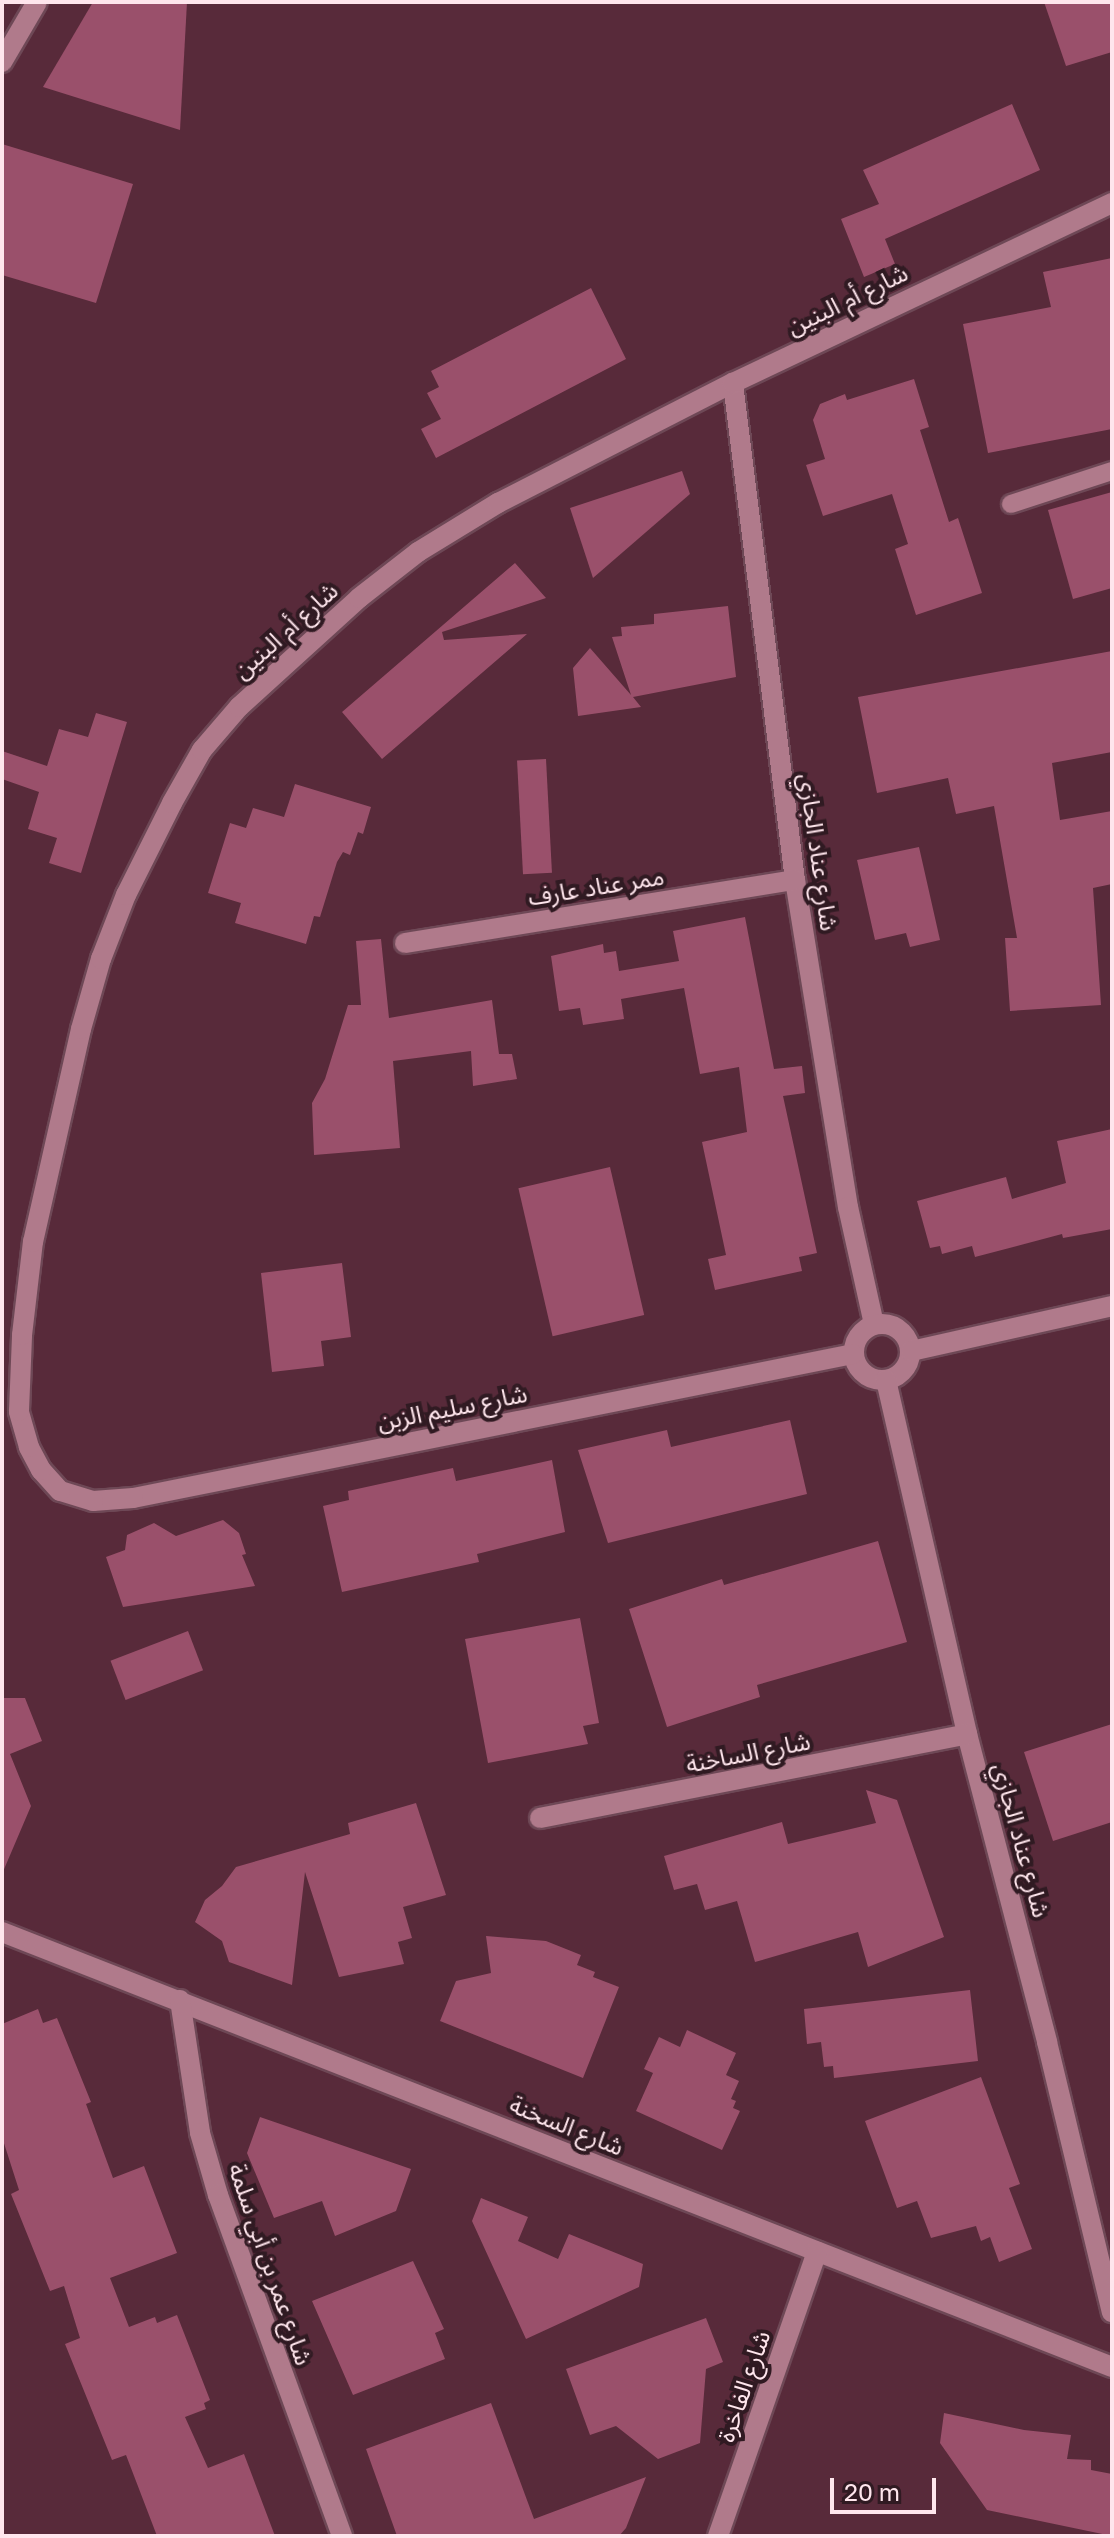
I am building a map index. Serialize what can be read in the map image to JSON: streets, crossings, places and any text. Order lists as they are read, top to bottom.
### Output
{
  "streets": {
    "street": [
      "شارع أم البنين",
      "شارع عناد الجازي",
      "ممر عناد عارف",
      "شارع سليم الزبن",
      "شارع الساخنة",
      "شارع السخنة",
      "شارع عمر بن أبي سلمة",
      "شارع الفاخرة"
    ]
  },
  "crossings": [
    ["شارع أم البنين", "شارع عناد الجازي"],
    ["شارع أم البنين", "شارع سليم الزبن"],
    ["شارع عناد الجازي", "ممر عناد عارف"],
    ["شارع عناد الجازي", "شارع سليم الزبن"],
    ["شارع عناد الجازي", "شارع الساخنة"],
    ["شارع السخنة", "شارع عمر بن أبي سلمة"],
    ["شارع السخنة", "شارع الفاخرة"]
  ],
  "scale_bar": "20 m"
}
